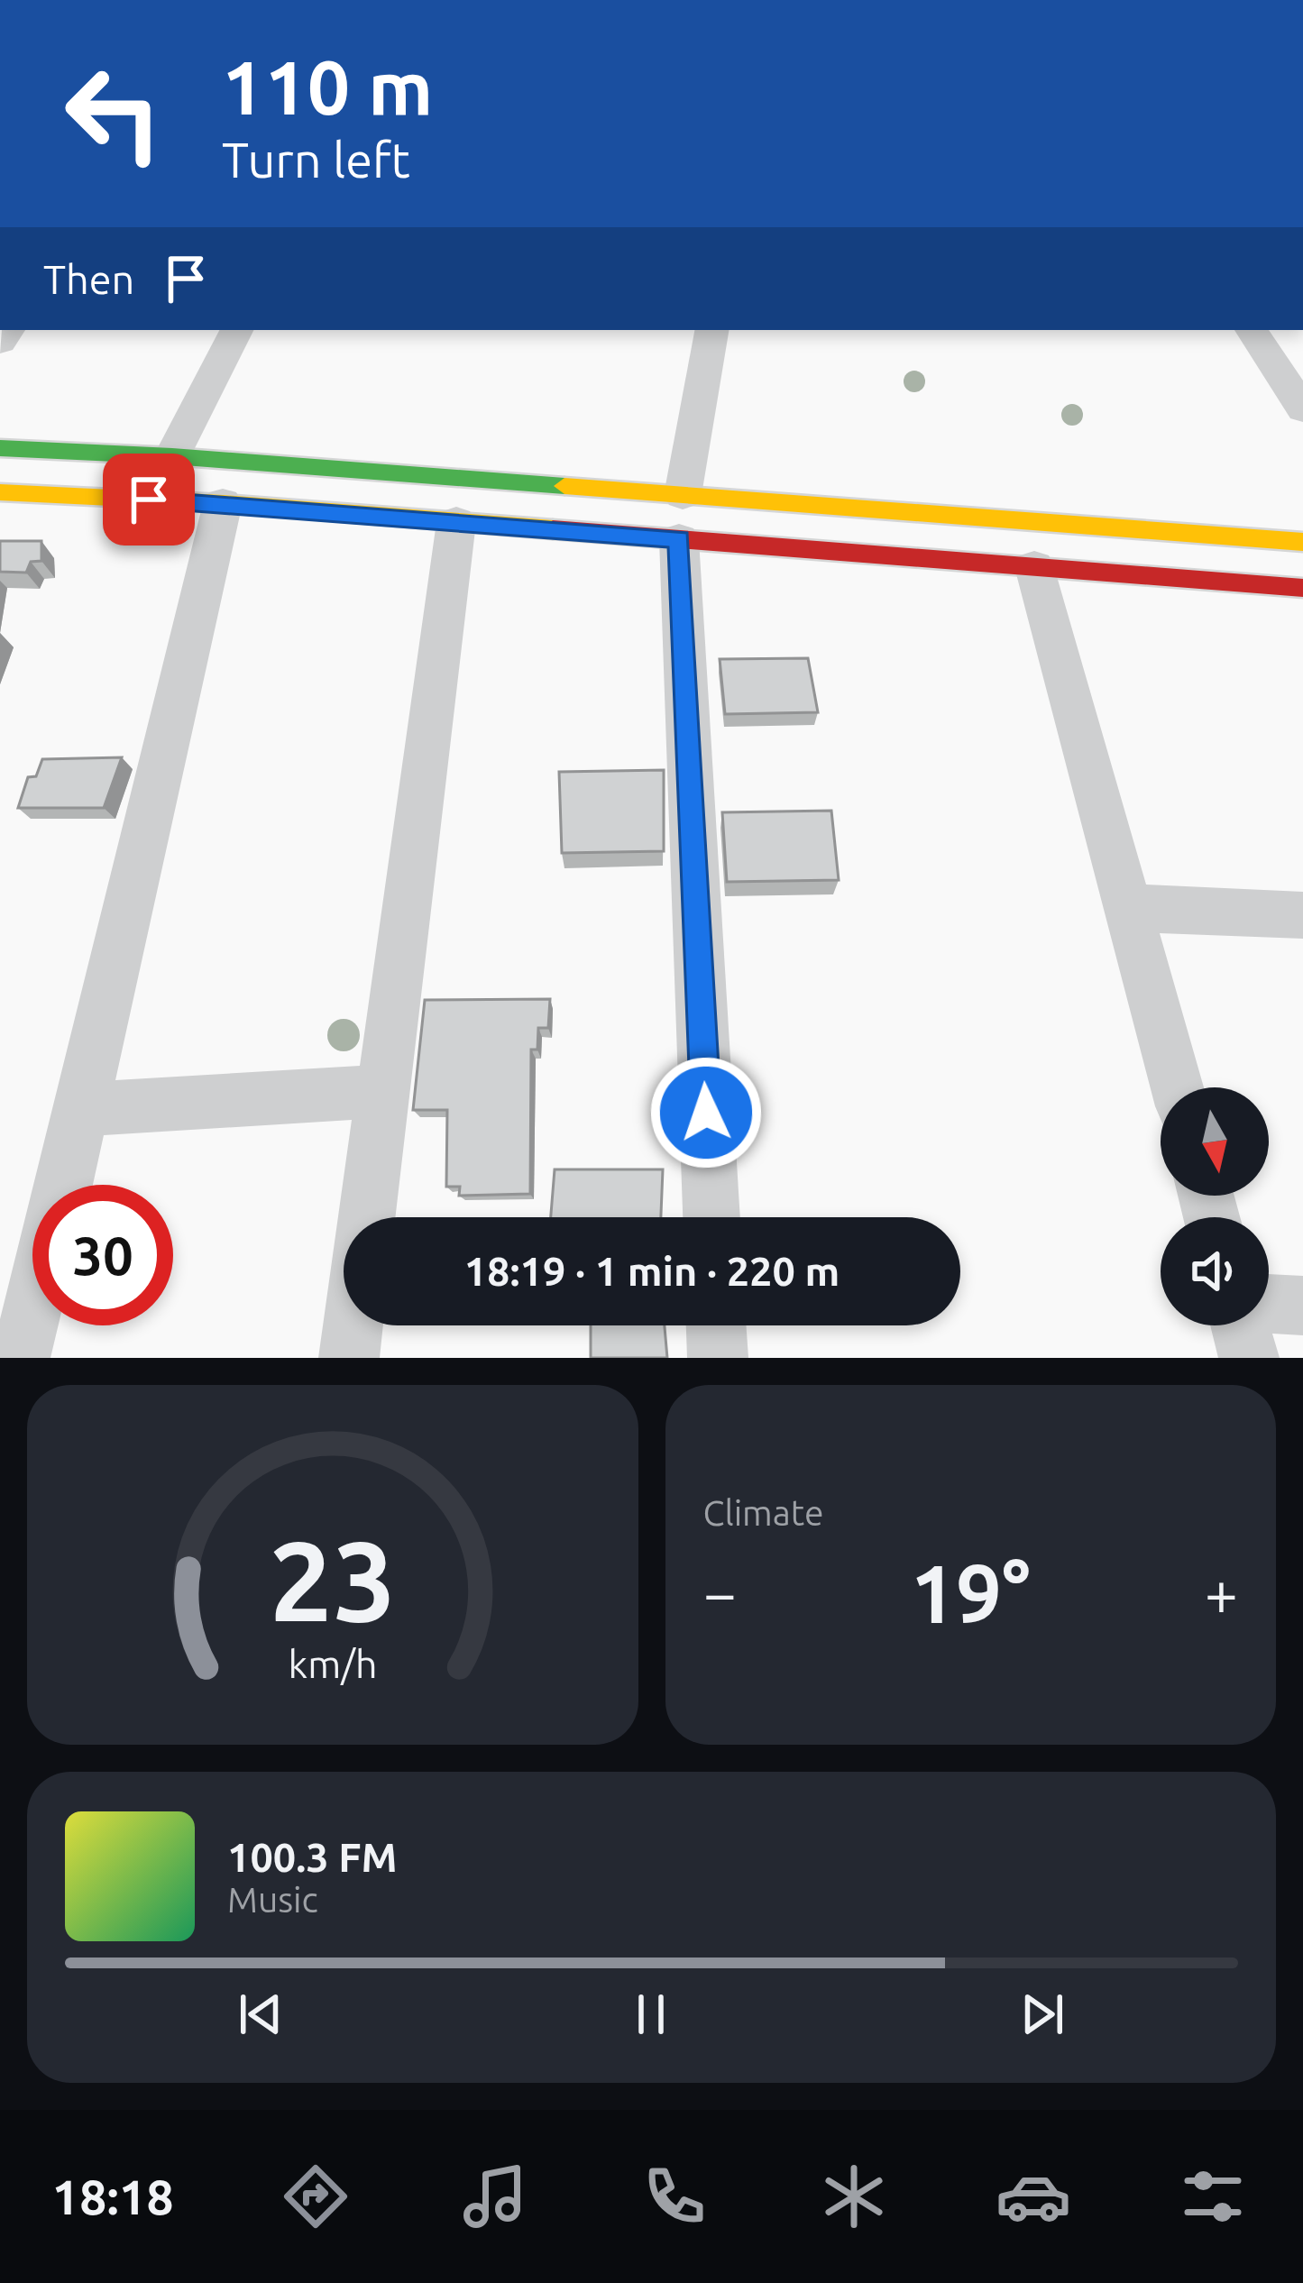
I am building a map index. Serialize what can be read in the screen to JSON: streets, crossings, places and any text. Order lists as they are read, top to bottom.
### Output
{
  "north": "bottom",
  "page": {
    "turn": ["110 m", "Turn left"],
    "then": "Then",
    "limit": "30",
    "trip": "18:19 · 1 min · 220 m",
    "tile": "Climate",
    "heat": ["−", "19°", "+"],
    "song": ["100.3 FM", "Music"],
    "tabs": "18:18",
    "gauge": ["23", "km/h"]
  }
}
